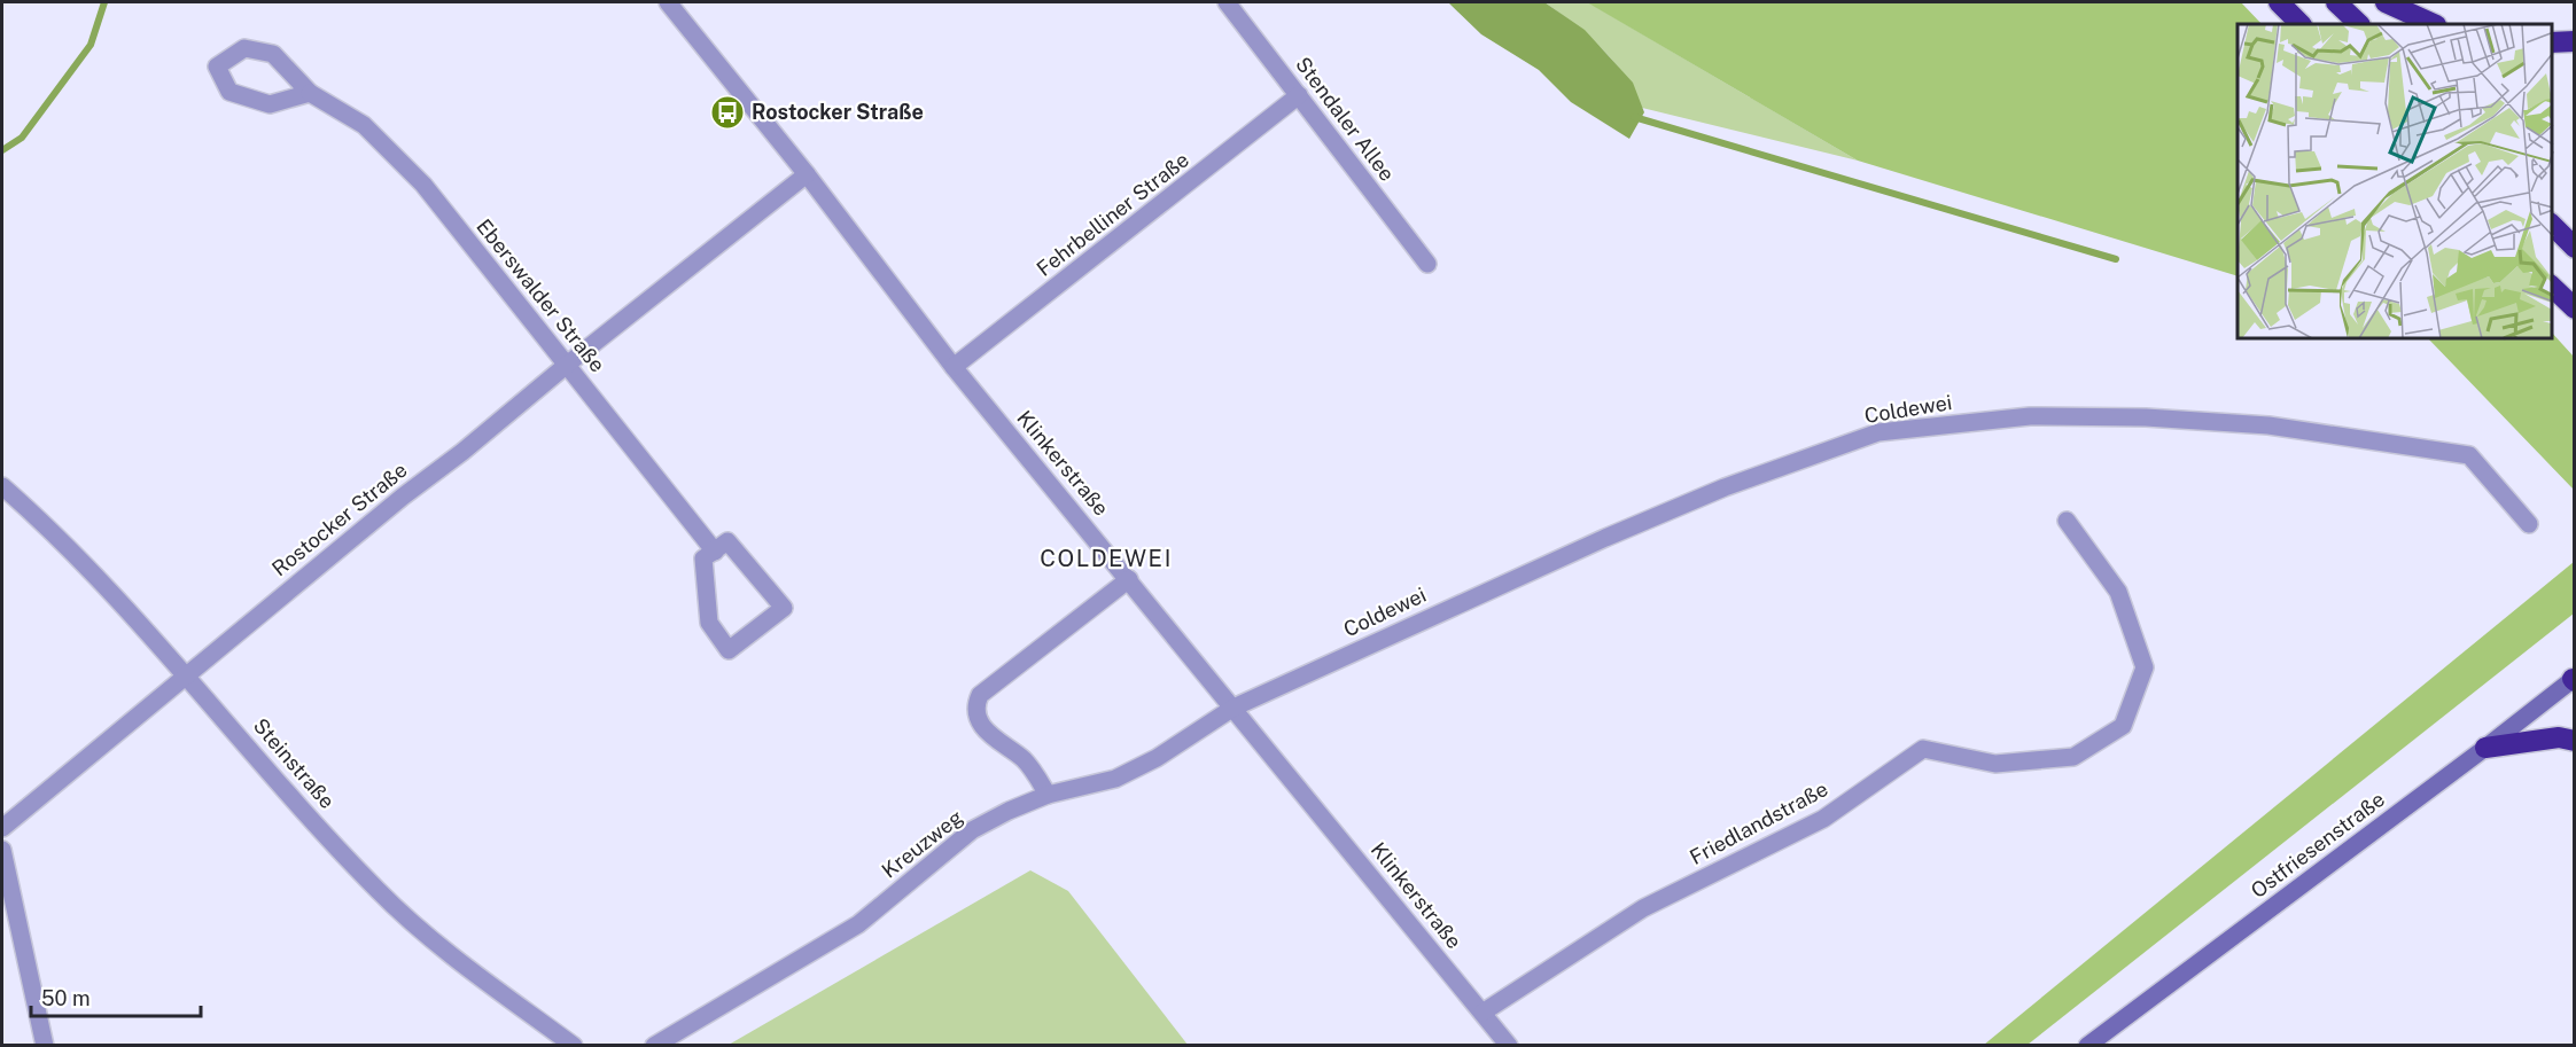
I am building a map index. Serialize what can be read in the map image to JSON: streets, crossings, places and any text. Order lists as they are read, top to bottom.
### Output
{
  "streets": {
    "main road": ["Ostfriesenstraße"],
    "street": [
      "Stendaler Allee",
      "Fehrbelliner Straße",
      "Eberswalder Straße",
      "Coldewei",
      "Klinkerstraße",
      "Rostocker Straße",
      "Steinstraße",
      "Friedlandstraße",
      "Kreuzweg"
    ]
  },
  "crossings": [
    ["Stendaler Allee", "Fehrbelliner Straße"],
    ["Fehrbelliner Straße", "Klinkerstraße"],
    ["Eberswalder Straße", "Rostocker Straße"],
    ["Coldewei", "Klinkerstraße"],
    ["Coldewei", "Kreuzweg"],
    ["Klinkerstraße", "Rostocker Straße"],
    ["Klinkerstraße", "Friedlandstraße"],
    ["Klinkerstraße", "Kreuzweg"],
    ["Rostocker Straße", "Steinstraße"]
  ],
  "districts": ["COLDEWEI"],
  "places": {
    "bus stop": ["Rostocker Straße"]
  },
  "scale_bar": "50 m"
}
